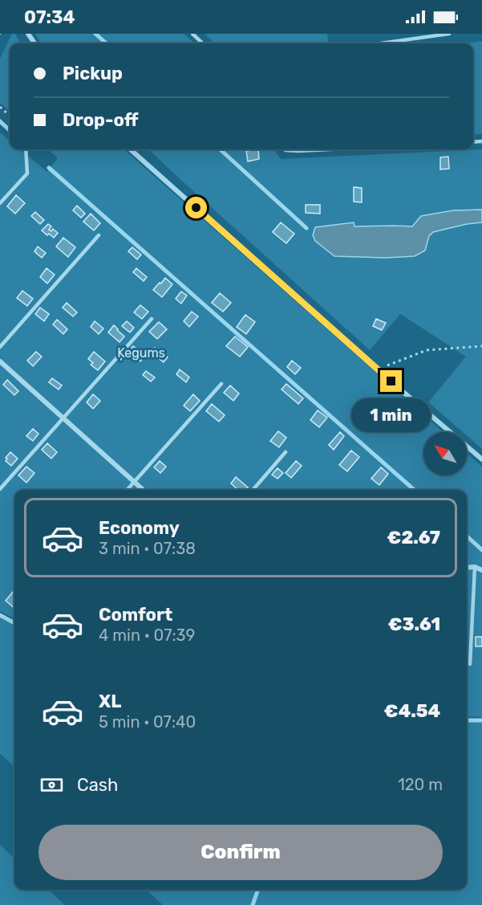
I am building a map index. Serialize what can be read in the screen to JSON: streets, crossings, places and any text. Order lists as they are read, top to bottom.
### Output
{
  "parks": ["Ķegums"],
  "north": "top left",
  "page": {
    "status": "07:34",
    "banner": ["Pickup", "Drop-off"],
    "bubble": "1 min",
    "list": [
      {
        "name": "Economy",
        "note": "3 min · 07:38",
        "value": "€2.67"
      },
      {
        "name": "Comfort",
        "note": "4 min · 07:39",
        "value": "€3.61"
      },
      {
        "name": "XL",
        "note": "5 min · 07:40",
        "value": "€4.54"
      }
    ],
    "pay": ["Cash", "120 m"],
    "buttons": "Confirm"
  }
}
